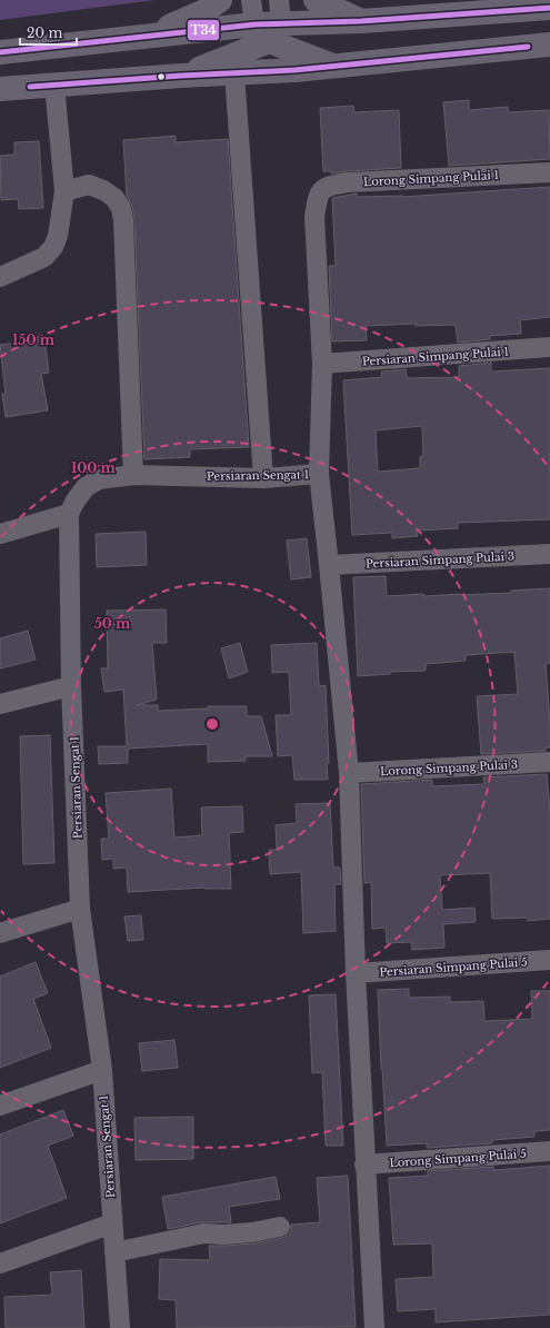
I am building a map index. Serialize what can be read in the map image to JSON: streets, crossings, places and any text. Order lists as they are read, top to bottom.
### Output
{
  "streets": {
    "street": [
      "Lorong Simpang Pulai 1",
      "Persiaran Simpang Pulai 1",
      "Persiaran Sengat 1",
      "Persiaran Simpang Pulai 3",
      "Lorong Simpang Pulai 3",
      "Persiaran Simpang Pulai 5",
      "Lorong Simpang Pulai 5"
    ]
  },
  "crossings": [
    ["Lorong Simpang Pulai 1", "Persiaran Simpang Pulai 1"]
  ],
  "lines": ["transit line T34"],
  "scale_bar": "20 m",
  "rings": ["150 m", "100 m", "50 m"]
}
